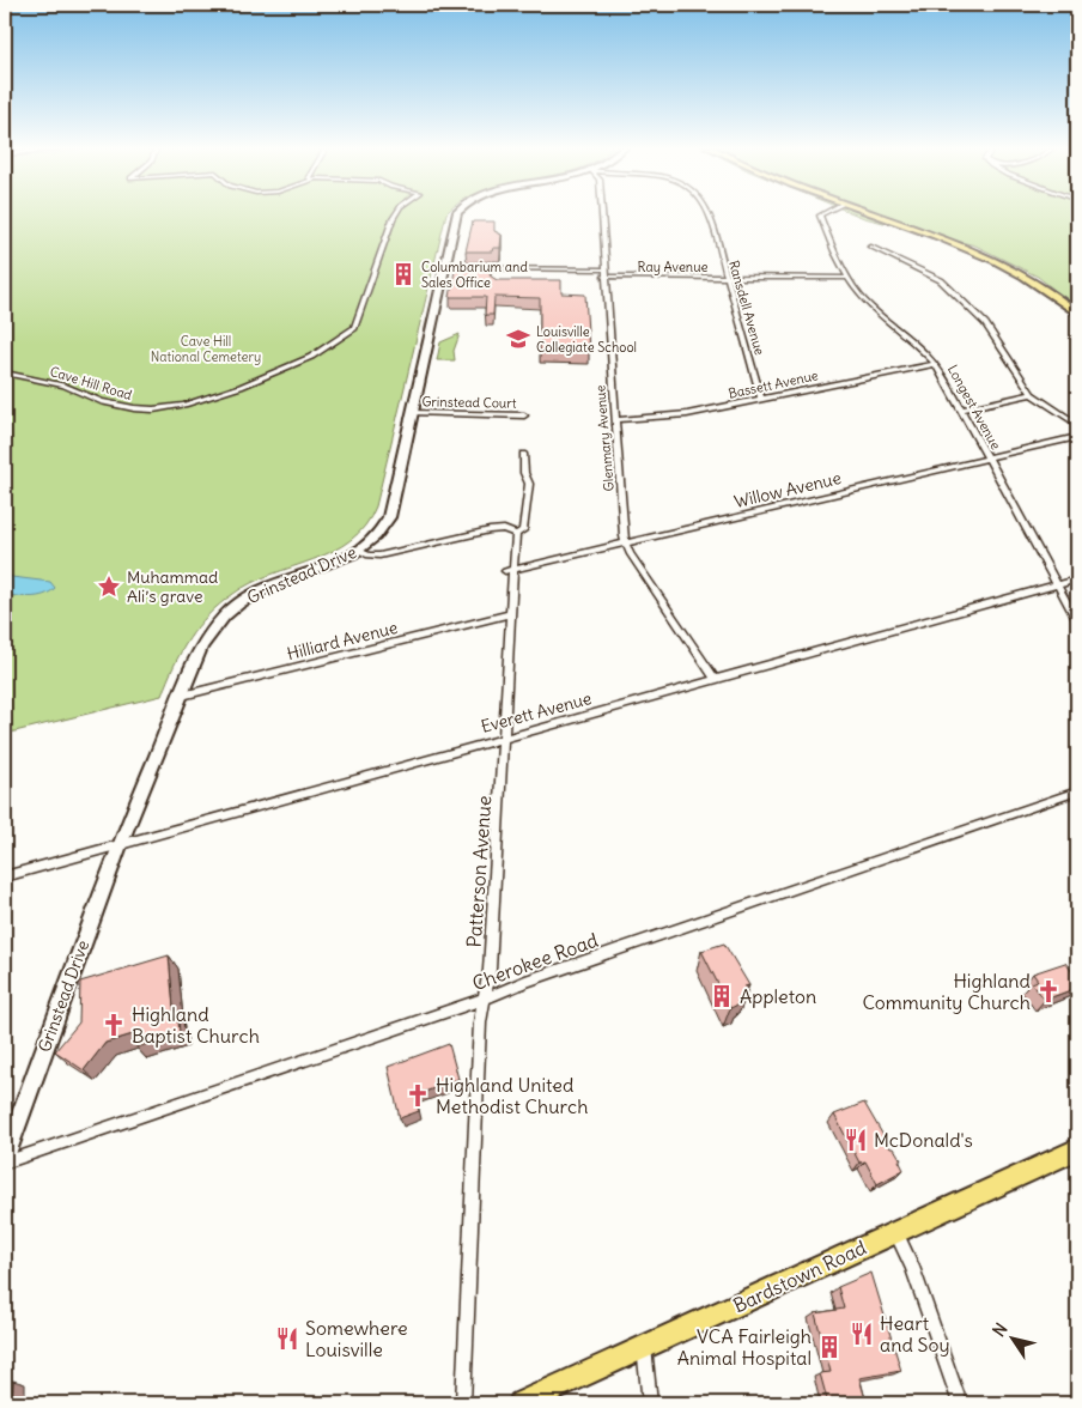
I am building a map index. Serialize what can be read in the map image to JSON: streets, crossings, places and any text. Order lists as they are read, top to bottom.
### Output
{
  "streets": {
    "main road": ["Grinstead Drive", "Bardstown Road"],
    "street": [
      "Ray Avenue",
      "Ransdell Avenue",
      "Cave Hill Road",
      "Bassett Avenue",
      "Grinstead Court",
      "Longest Avenue",
      "Glenmary Avenue",
      "Willow Avenue",
      "Hilliard Avenue",
      "Everett Avenue",
      "Patterson Avenue",
      "Cherokee Road"
    ]
  },
  "crossings": [
    ["Ray Avenue", "Ransdell Avenue"],
    ["Ray Avenue", "Longest Avenue"],
    ["Ray Avenue", "Glenmary Avenue"],
    ["Ransdell Avenue", "Bassett Avenue"],
    ["Bassett Avenue", "Longest Avenue"],
    ["Bassett Avenue", "Glenmary Avenue"],
    ["Grinstead Court", "Grinstead Drive"],
    ["Longest Avenue", "Willow Avenue"],
    ["Longest Avenue", "Everett Avenue"],
    ["Glenmary Avenue", "Willow Avenue"],
    ["Glenmary Avenue", "Everett Avenue"],
    ["Willow Avenue", "Patterson Avenue"],
    ["Grinstead Drive", "Hilliard Avenue"],
    ["Grinstead Drive", "Everett Avenue"],
    ["Hilliard Avenue", "Patterson Avenue"],
    ["Everett Avenue", "Patterson Avenue"],
    ["Patterson Avenue", "Cherokee Road"]
  ],
  "parks": ["Cave Hill National Cemetery"],
  "places": {
    "building": ["Columbarium and Sales Office", "Appleton", "VCA Fairleigh Animal Hospital"],
    "school or university": ["Louisville Collegiate School"],
    "place": ["Muhammad Ali’s grave"],
    "church": ["Highland Community Church", "Highland Baptist Church", "Highland United Methodist Church"],
    "restaurant": ["McDonald's", "Heart and Soy", "Somewhere Louisville"]
  },
  "north": "top left"
}
